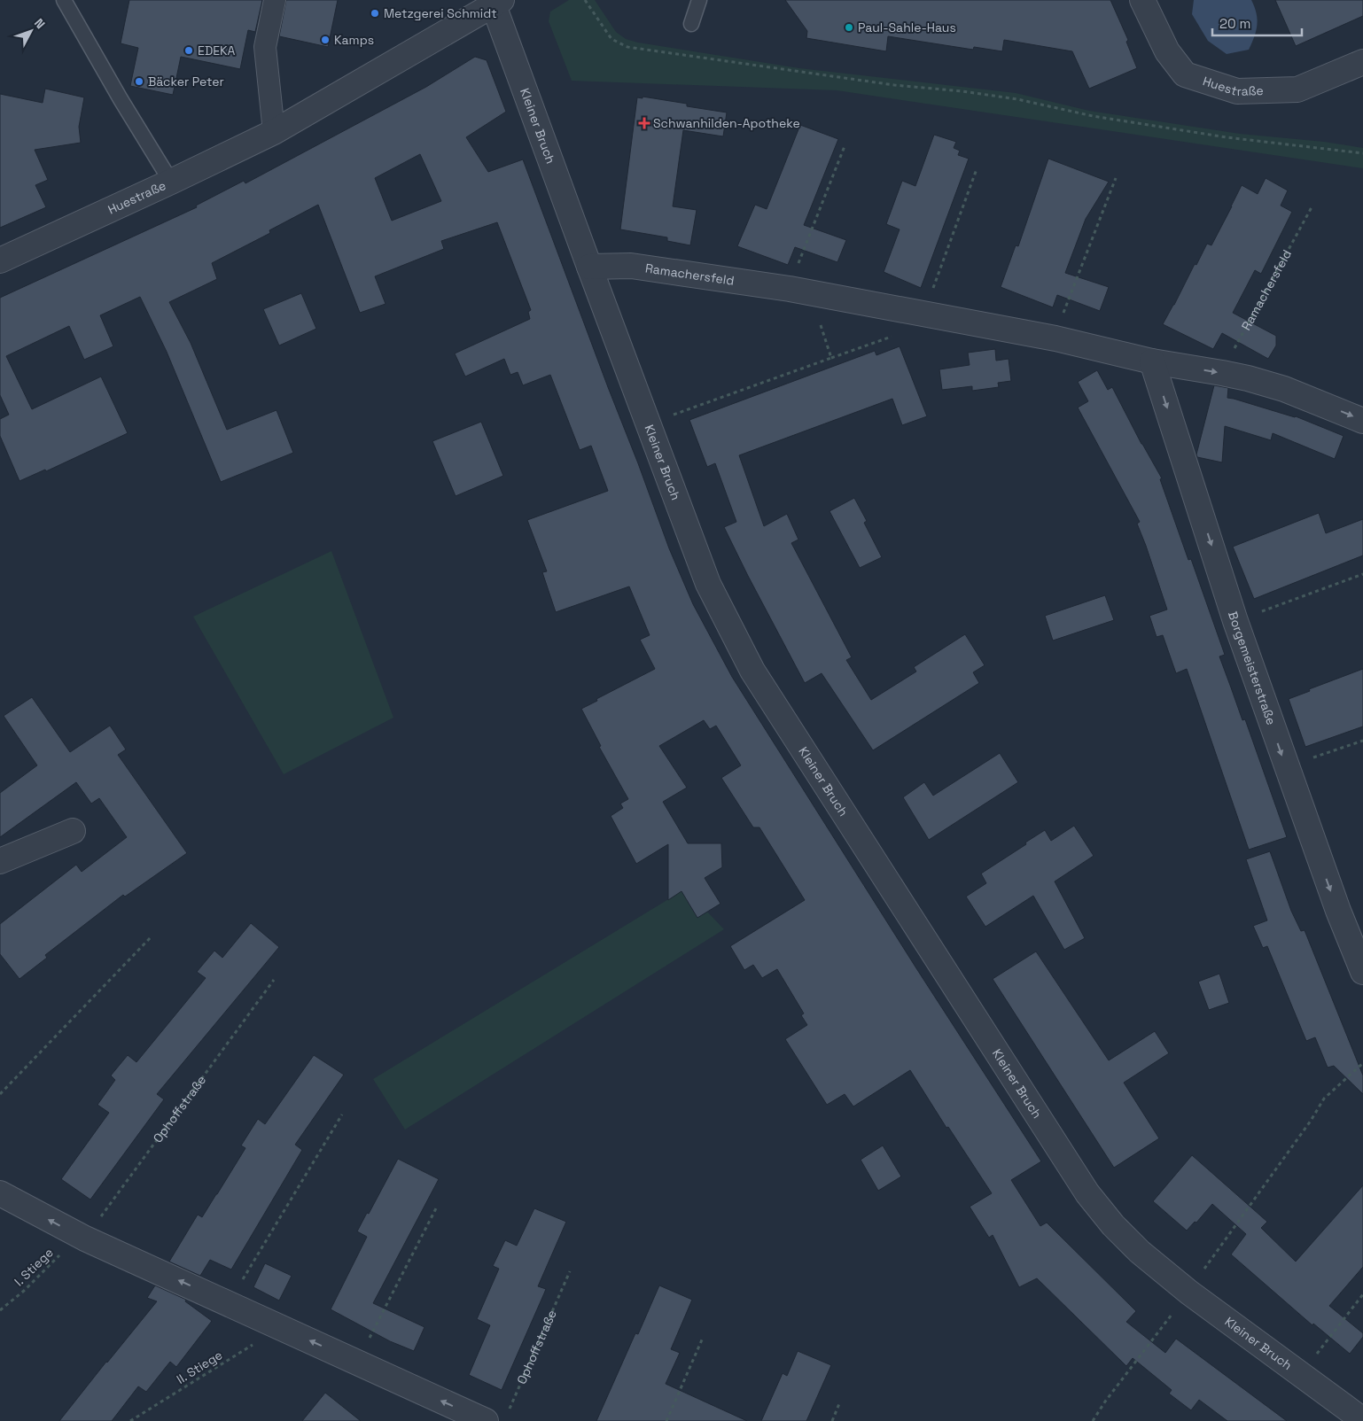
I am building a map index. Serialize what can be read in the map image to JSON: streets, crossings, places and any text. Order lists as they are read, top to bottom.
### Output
{
  "streets": {
    "street": [
      "Huestraße",
      "Kleiner Bruch",
      "Ramachersfeld",
      "Borgemeisterstraße"
    ],
    "path": ["Ophoffstraße", "I. Stiege", "II. Stiege"]
  },
  "crossings": [
    ["Huestraße", "Kleiner Bruch"],
    ["Kleiner Bruch", "Ramachersfeld"],
    ["Ramachersfeld", "Borgemeisterstraße"],
    ["Ophoffstraße", "I. Stiege"]
  ],
  "one_way": ["Borgemeisterstraße"],
  "places": {
    "other": [
      "Metzgerei Schmidt",
      "Paul-Sahle-Haus",
      "Kamps",
      "EDEKA",
      "Bäcker Peter"
    ],
    "health": ["Schwanhilden-Apotheke"]
  },
  "scale_bar": "20 m",
  "north": "top right"
}
